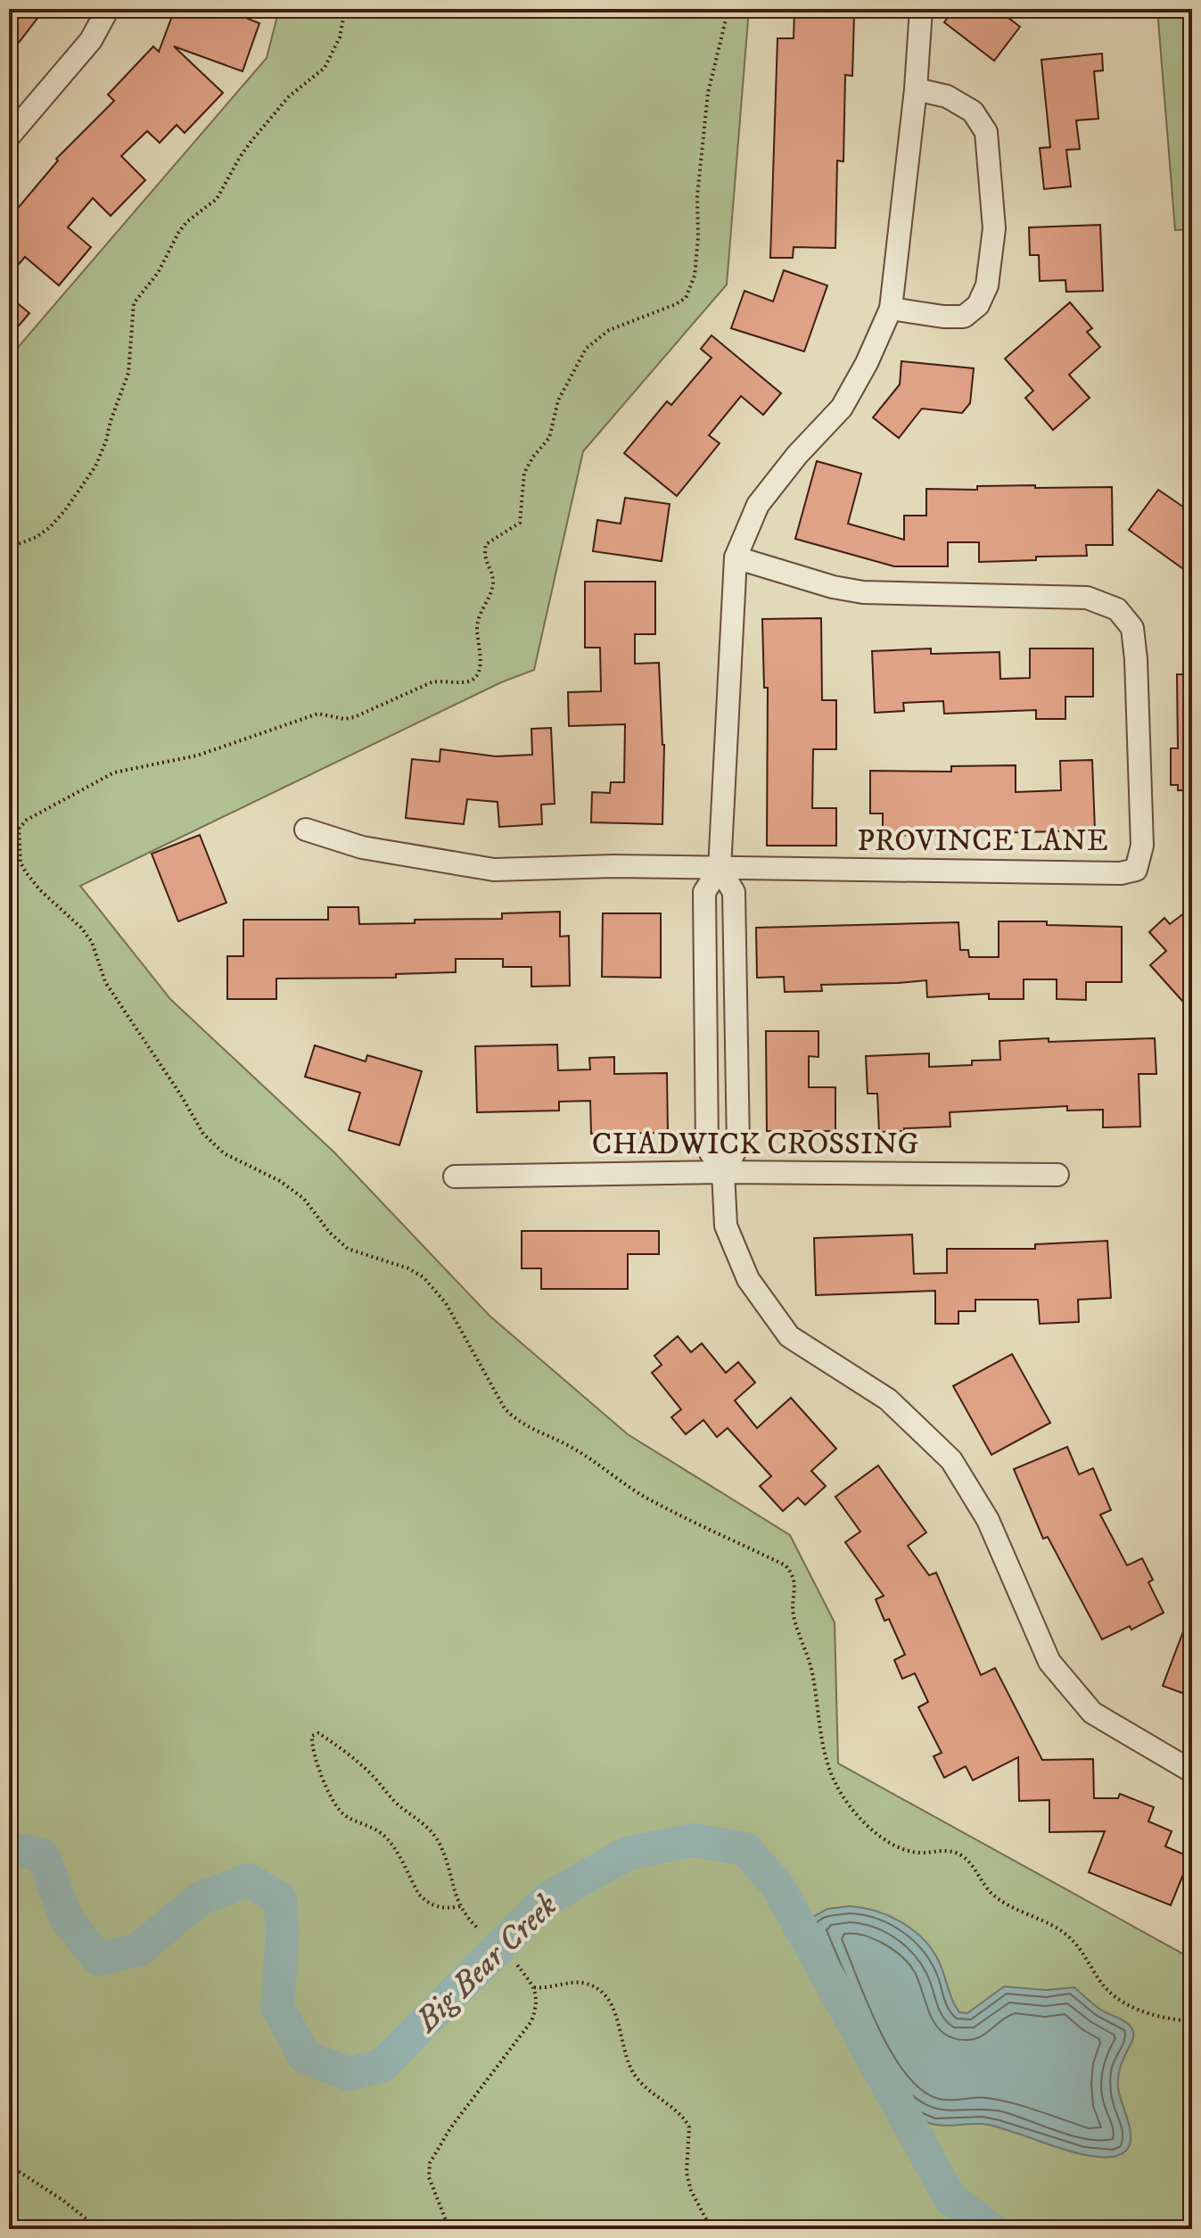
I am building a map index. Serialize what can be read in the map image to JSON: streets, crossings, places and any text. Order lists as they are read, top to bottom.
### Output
{
  "streets": {
    "street": ["PROVINCE LANE", "CHADWICK CROSSING"]
  },
  "water": ["Big Bear Creek"]
}
